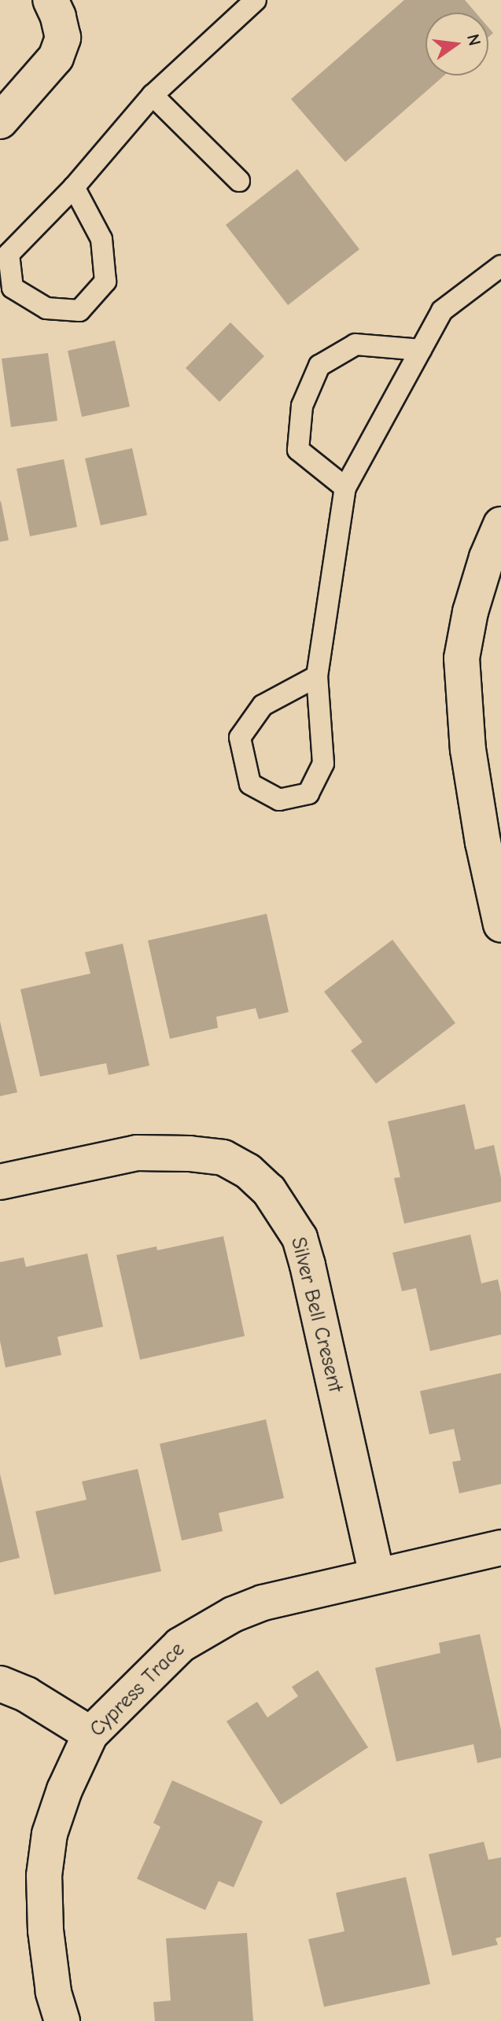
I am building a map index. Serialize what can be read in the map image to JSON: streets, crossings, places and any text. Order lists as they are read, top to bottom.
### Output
{
  "streets": {
    "street": ["Silver Bell Cresent", "Cypress Trace"]
  },
  "crossings": [
    ["Silver Bell Cresent", "Cypress Trace"]
  ],
  "north": "right"
}
